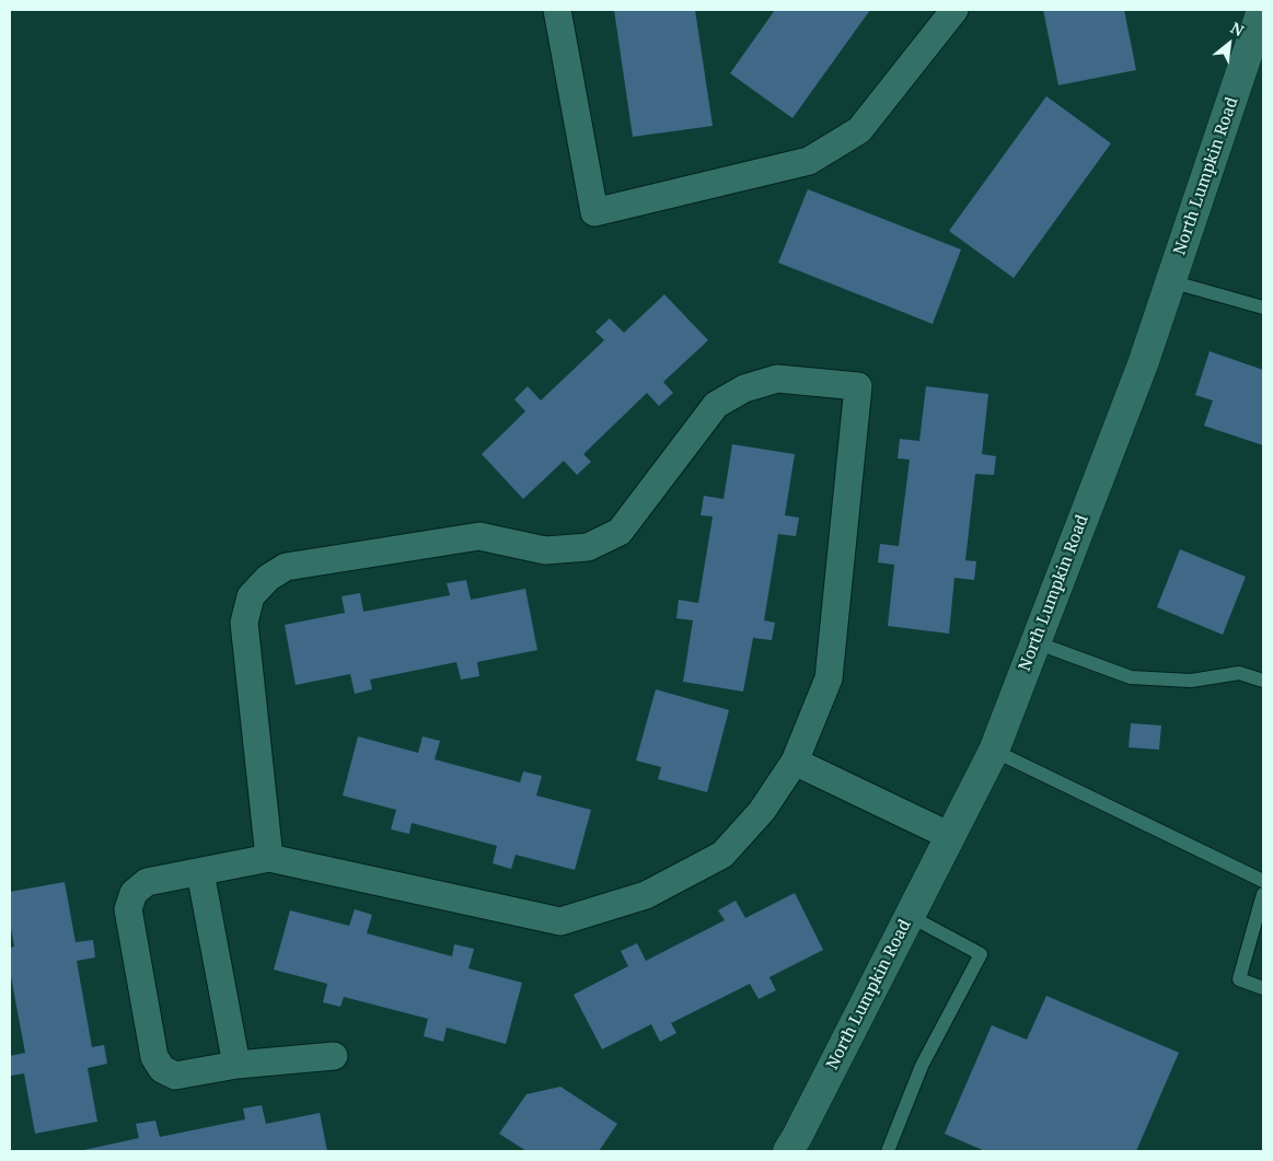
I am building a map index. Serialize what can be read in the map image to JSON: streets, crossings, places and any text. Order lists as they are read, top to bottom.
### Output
{
  "streets": {
    "street": ["North Lumpkin Road"]
  },
  "north": "top right"
}
